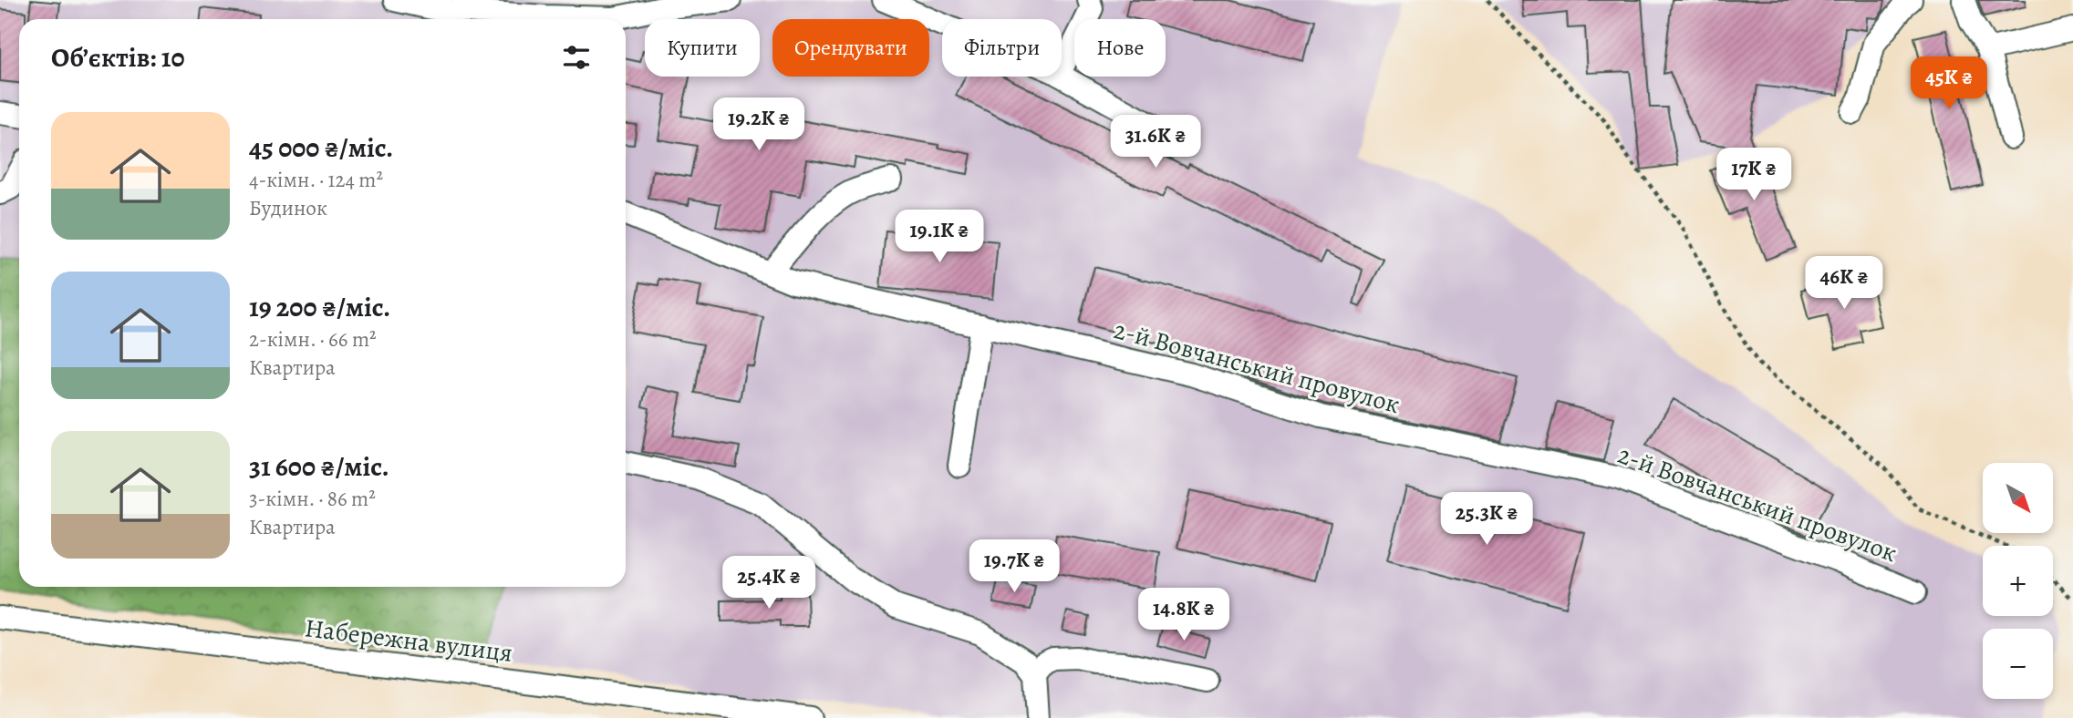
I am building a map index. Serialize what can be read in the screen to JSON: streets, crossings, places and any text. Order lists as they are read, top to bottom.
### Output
{
  "streets": {
    "street": ["2-й Вовчанський провулок", "Набережна вулиця"]
  },
  "north": "bottom right",
  "page": {
    "chip": [
      "Купити",
      "Орендувати",
      "Фільтри",
      "Нове"
    ],
    "heading": "Об’єктів: 10",
    "price": [
      "45K ₴",
      "19.2K ₴",
      "31.6K ₴",
      "17K ₴",
      "19.1K ₴",
      "46K ₴",
      "25.3K ₴",
      "19.7K ₴",
      "25.4K ₴",
      "14.8K ₴"
    ],
    "list": [
      {
        "name": "45 000 ₴/міс.",
        "note": "4-кімн. · 124 m² · Будинок"
      },
      {
        "name": "19 200 ₴/міс.",
        "note": "2-кімн. · 66 m² · Квартира"
      },
      {
        "name": "31 600 ₴/міс.",
        "note": "3-кімн. · 86 m² · Квартира"
      }
    ],
    "map_buttons": ["+", "−"]
  }
}
